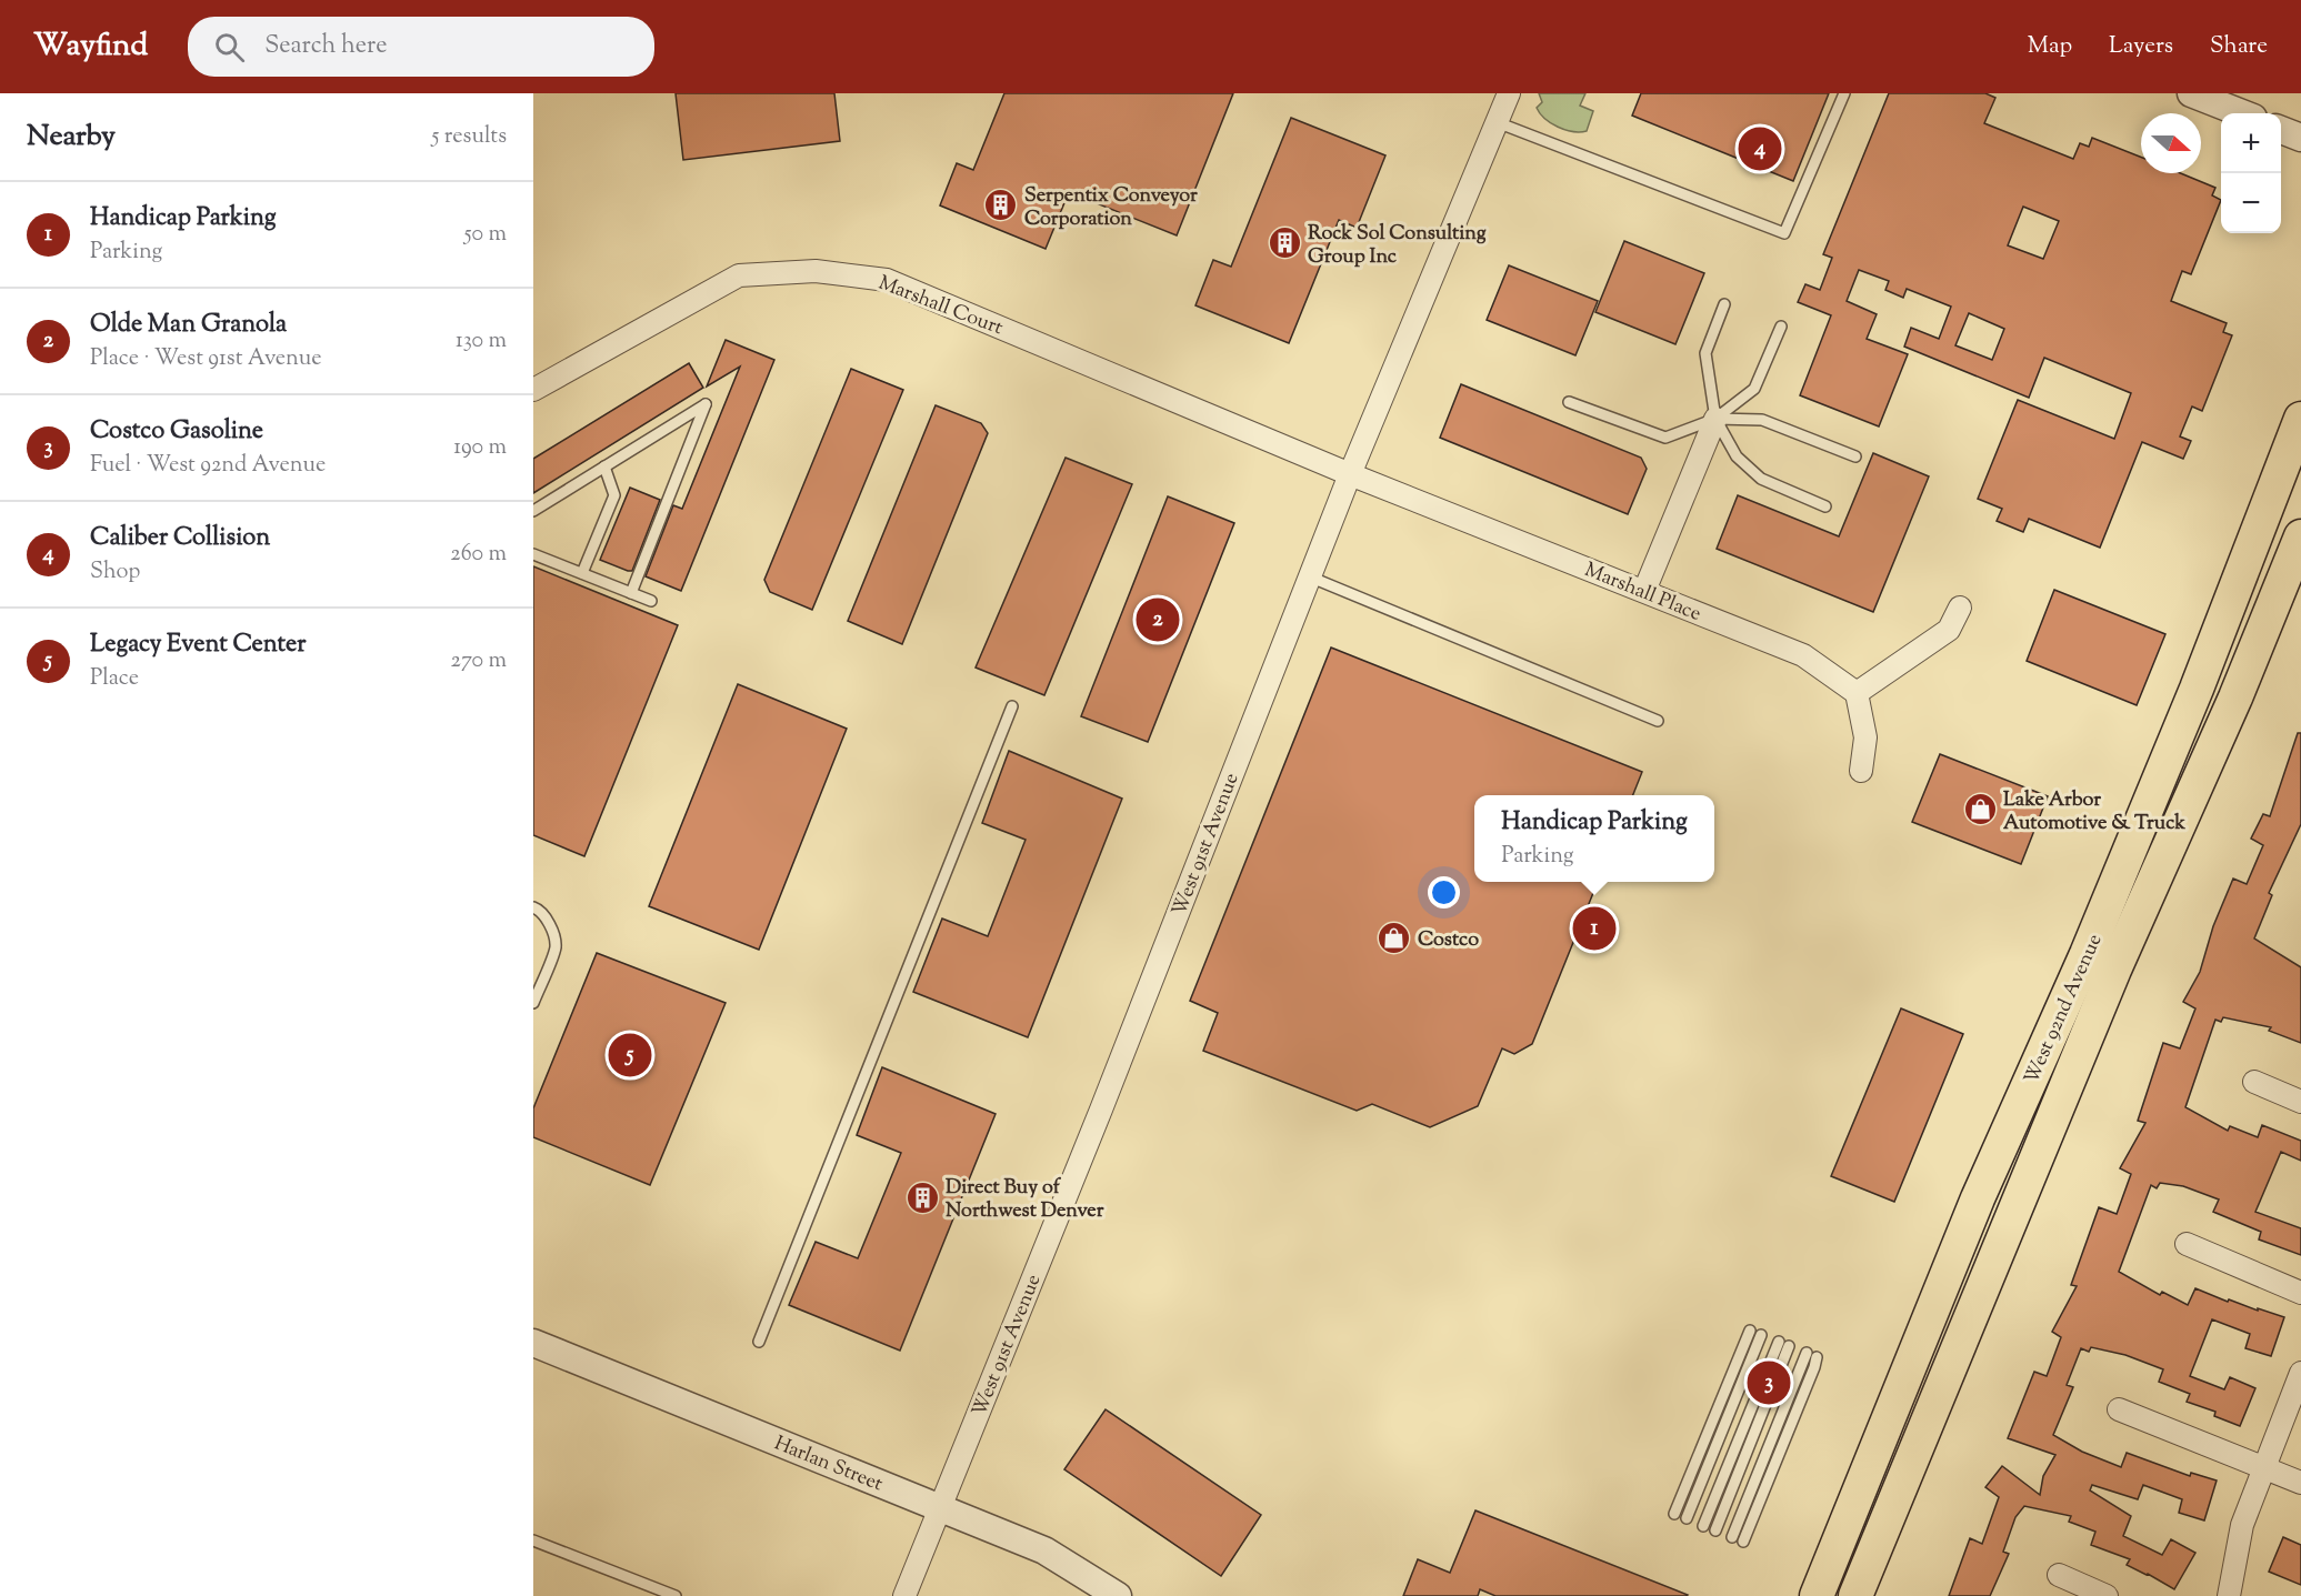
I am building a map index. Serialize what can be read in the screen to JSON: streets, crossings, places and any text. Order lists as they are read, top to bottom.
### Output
{
  "streets": {
    "main road": ["West 92nd Avenue"],
    "street": [
      "Marshall Court",
      "Marshall Place",
      "West 91st Avenue",
      "Harlan Street"
    ]
  },
  "crossings": [
    ["Marshall Court", "Marshall Place"],
    ["Marshall Court", "West 91st Avenue"],
    ["Marshall Place", "West 91st Avenue"],
    ["West 91st Avenue", "Harlan Street"]
  ],
  "places": {
    "building": ["Serpentix Conveyor Corporation", "Rock Sol Consulting Group Inc", "Direct Buy of Northwest Denver"],
    "shop": ["Lake Arbor Automotive & Truck", "Costco"]
  },
  "north": "right",
  "page": {
    "header": "Wayfind",
    "search": "Search here",
    "nav": ["Map", "Layers", "Share"],
    "heading": ["Nearby", "5 results"],
    "map_buttons": ["+", "−"],
    "pins": [
      "4",
      "2",
      "1",
      "5",
      "3"
    ],
    "list": [
      {
        "mark": "1",
        "name": "Handicap Parking",
        "note": "Parking",
        "value": "50 m"
      },
      {
        "mark": "2",
        "name": "Olde Man Granola",
        "note": "Place · West 91st Avenue",
        "value": "130 m"
      },
      {
        "mark": "3",
        "name": "Costco Gasoline",
        "note": "Fuel · West 92nd Avenue",
        "value": "190 m"
      },
      {
        "mark": "4",
        "name": "Caliber Collision",
        "note": "Shop",
        "value": "260 m"
      },
      {
        "mark": "5",
        "name": "Legacy Event Center",
        "note": "Place",
        "value": "270 m"
      }
    ],
    "popup": ["Handicap Parking", "Parking"]
  }
}
